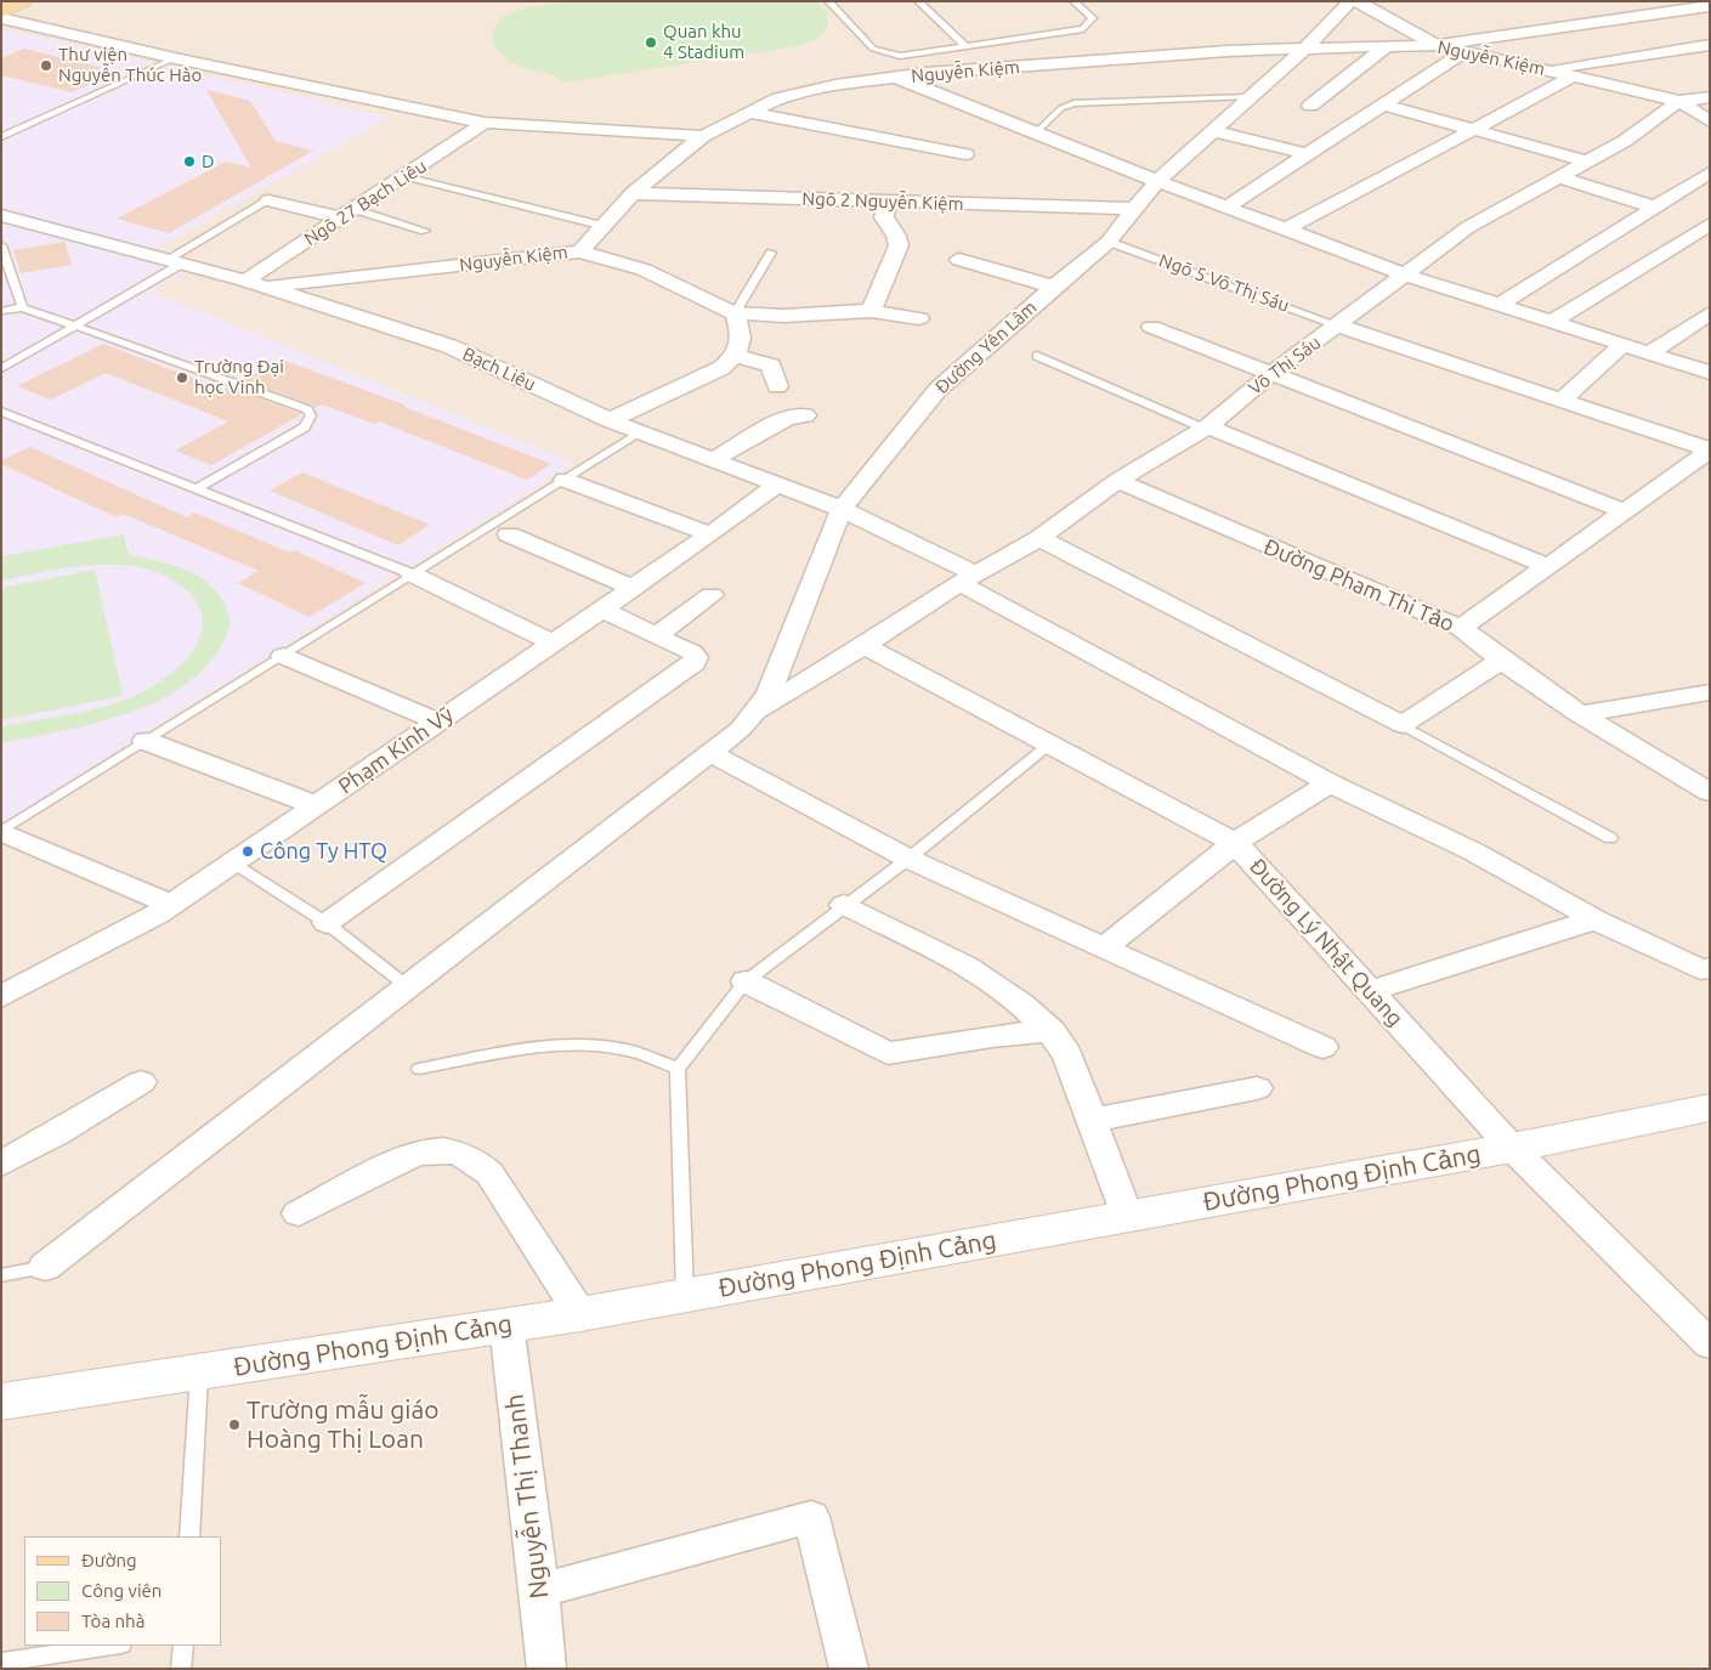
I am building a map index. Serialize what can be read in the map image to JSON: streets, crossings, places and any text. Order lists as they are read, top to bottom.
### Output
{
  "streets": {
    "street": [
      "Nguyễn Kiệm",
      "Ngõ 2 Nguyễn Kiệm",
      "Ngõ 27 Bạch Liêu",
      "Đường Yên Lâm",
      "Võ Thị Sáu",
      "Bạch Liêu",
      "Đường Pham Thi Tảo",
      "Phạm Kinh Vỹ",
      "Đường Lý Nhật Quang",
      "Đường Phong Định Cảng",
      "Nguyễn Thị Thanh"
    ],
    "lane": ["Ngõ 5 Võ Thị Sáu"]
  },
  "crossings": [
    ["Nguyễn Kiệm", "Ngõ 2 Nguyễn Kiệm"],
    ["Nguyễn Kiệm", "Đường Yên Lâm"],
    ["Nguyễn Kiệm", "Võ Thị Sáu"],
    ["Nguyễn Kiệm", "Bạch Liêu"],
    ["Ngõ 2 Nguyễn Kiệm", "Đường Yên Lâm"],
    ["Ngõ 27 Bạch Liêu", "Bạch Liêu"],
    ["Ngõ 5 Võ Thị Sáu", "Đường Yên Lâm"],
    ["Ngõ 5 Võ Thị Sáu", "Võ Thị Sáu"],
    ["Đường Yên Lâm", "Võ Thị Sáu"],
    ["Đường Yên Lâm", "Bạch Liêu"],
    ["Võ Thị Sáu", "Bạch Liêu"],
    ["Võ Thị Sáu", "Đường Pham Thi Tảo"],
    ["Võ Thị Sáu", "Đường Lý Nhật Quang"],
    ["Bạch Liêu", "Phạm Kinh Vỹ"],
    ["Đường Lý Nhật Quang", "Đường Phong Định Cảng"],
    ["Đường Phong Định Cảng", "Nguyễn Thị Thanh"]
  ],
  "places": [
    "Quan khu 4 Stadium",
    "Thư viện Nguyễn Thúc Hào",
    "D",
    "Trường Đại học Vinh",
    "Công Ty HTQ",
    "Trường mẫu giáo Hoàng Thị Loan"
  ],
  "legend": ["Đường", "Công viên", "Tòa nhà"]
}
